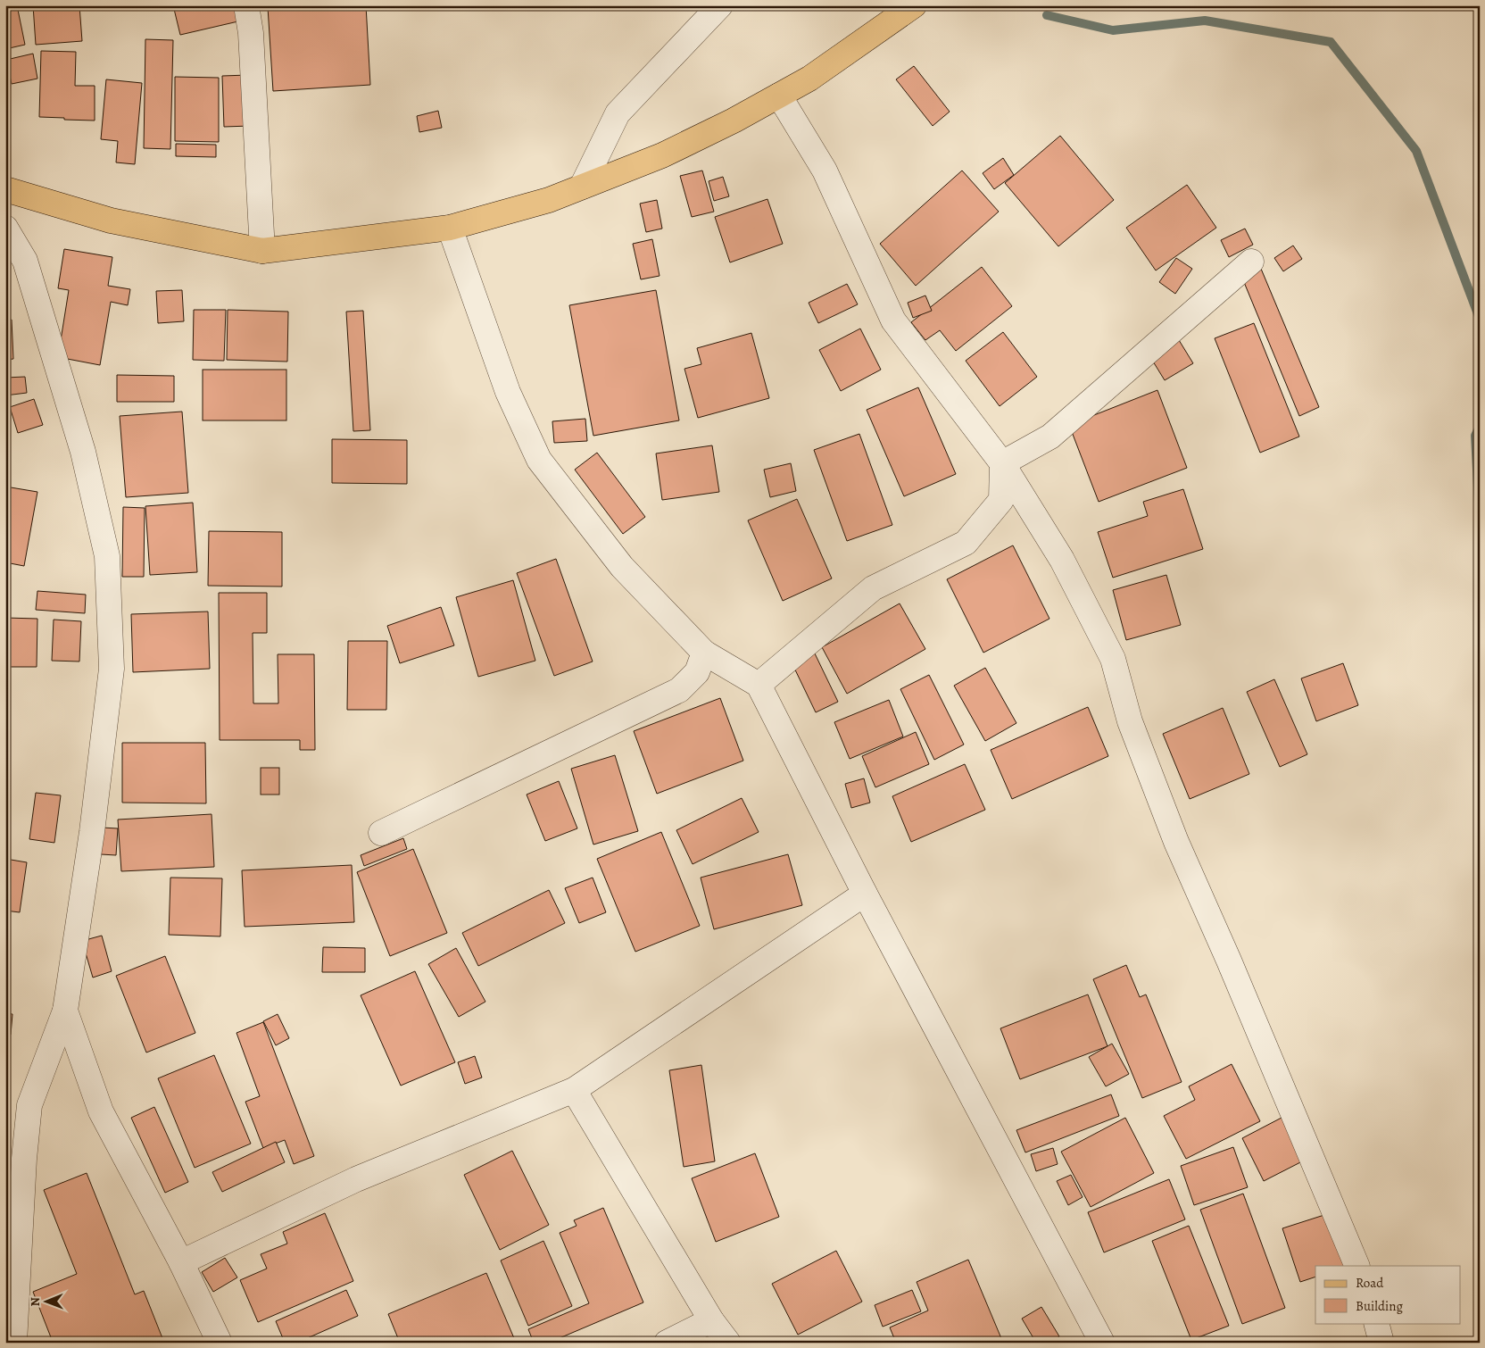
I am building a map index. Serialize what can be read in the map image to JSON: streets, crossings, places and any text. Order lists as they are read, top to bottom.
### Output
{
  "legend": ["Road", "Building"],
  "north": "left"
}
